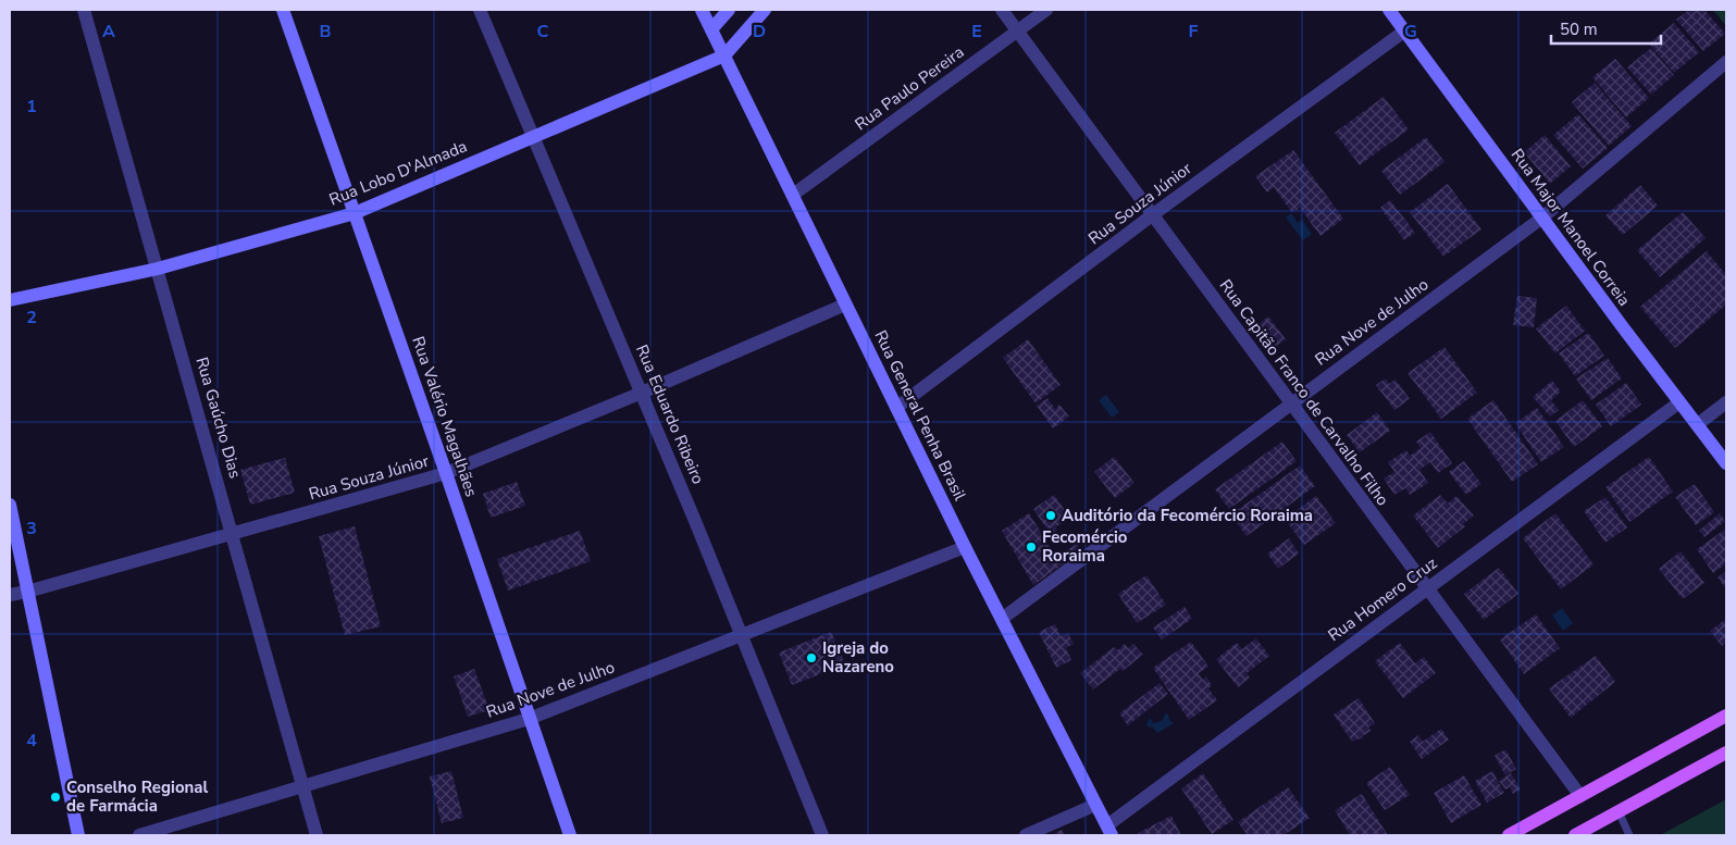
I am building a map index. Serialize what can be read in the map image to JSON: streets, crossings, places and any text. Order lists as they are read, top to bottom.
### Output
{
  "streets": {
    "street": [
      "Rua Paulo Pereira",
      "Rua Lobo D'Almada",
      "Rua Souza Júnior",
      "Rua Major Manoel Correia",
      "Rua Nove de Julho",
      "Rua Capitão Franco de Carvalho Filho",
      "Rua Eduardo Ribeiro",
      "Rua General Penha Brasil",
      "Rua Valério Magalhães",
      "Rua Gaúcho Dias",
      "Rua Homero Cruz"
    ]
  },
  "crossings": [
    ["Rua Paulo Pereira", "Rua Capitão Franco de Carvalho Filho"],
    ["Rua Paulo Pereira", "Rua General Penha Brasil"],
    ["Rua Lobo D'Almada", "Rua Eduardo Ribeiro"],
    ["Rua Lobo D'Almada", "Rua General Penha Brasil"],
    ["Rua Lobo D'Almada", "Rua Valério Magalhães"],
    ["Rua Lobo D'Almada", "Rua Gaúcho Dias"],
    ["Rua Souza Júnior", "Rua Major Manoel Correia"],
    ["Rua Souza Júnior", "Rua Capitão Franco de Carvalho Filho"],
    ["Rua Souza Júnior", "Rua Eduardo Ribeiro"],
    ["Rua Souza Júnior", "Rua General Penha Brasil"],
    ["Rua Souza Júnior", "Rua Valério Magalhães"],
    ["Rua Souza Júnior", "Rua Gaúcho Dias"],
    ["Rua Major Manoel Correia", "Rua Nove de Julho"],
    ["Rua Major Manoel Correia", "Rua Homero Cruz"],
    ["Rua Nove de Julho", "Rua Capitão Franco de Carvalho Filho"],
    ["Rua Nove de Julho", "Rua Eduardo Ribeiro"],
    ["Rua Nove de Julho", "Rua General Penha Brasil"],
    ["Rua Nove de Julho", "Rua Valério Magalhães"],
    ["Rua Nove de Julho", "Rua Gaúcho Dias"],
    ["Rua Capitão Franco de Carvalho Filho", "Rua Homero Cruz"],
    ["Rua General Penha Brasil", "Rua Homero Cruz"]
  ],
  "places": [
    "Auditório da Fecomércio Roraima",
    "Fecomércio Roraima",
    "Igreja do Nazareno",
    "Conselho Regional de Farmácia"
  ],
  "scale_bar": "50 m",
  "grid": {
    "columns": [
      "A",
      "B",
      "C",
      "D",
      "E",
      "F",
      "G"
    ],
    "rows": [
      "1",
      "2",
      "3",
      "4"
    ]
  }
}
